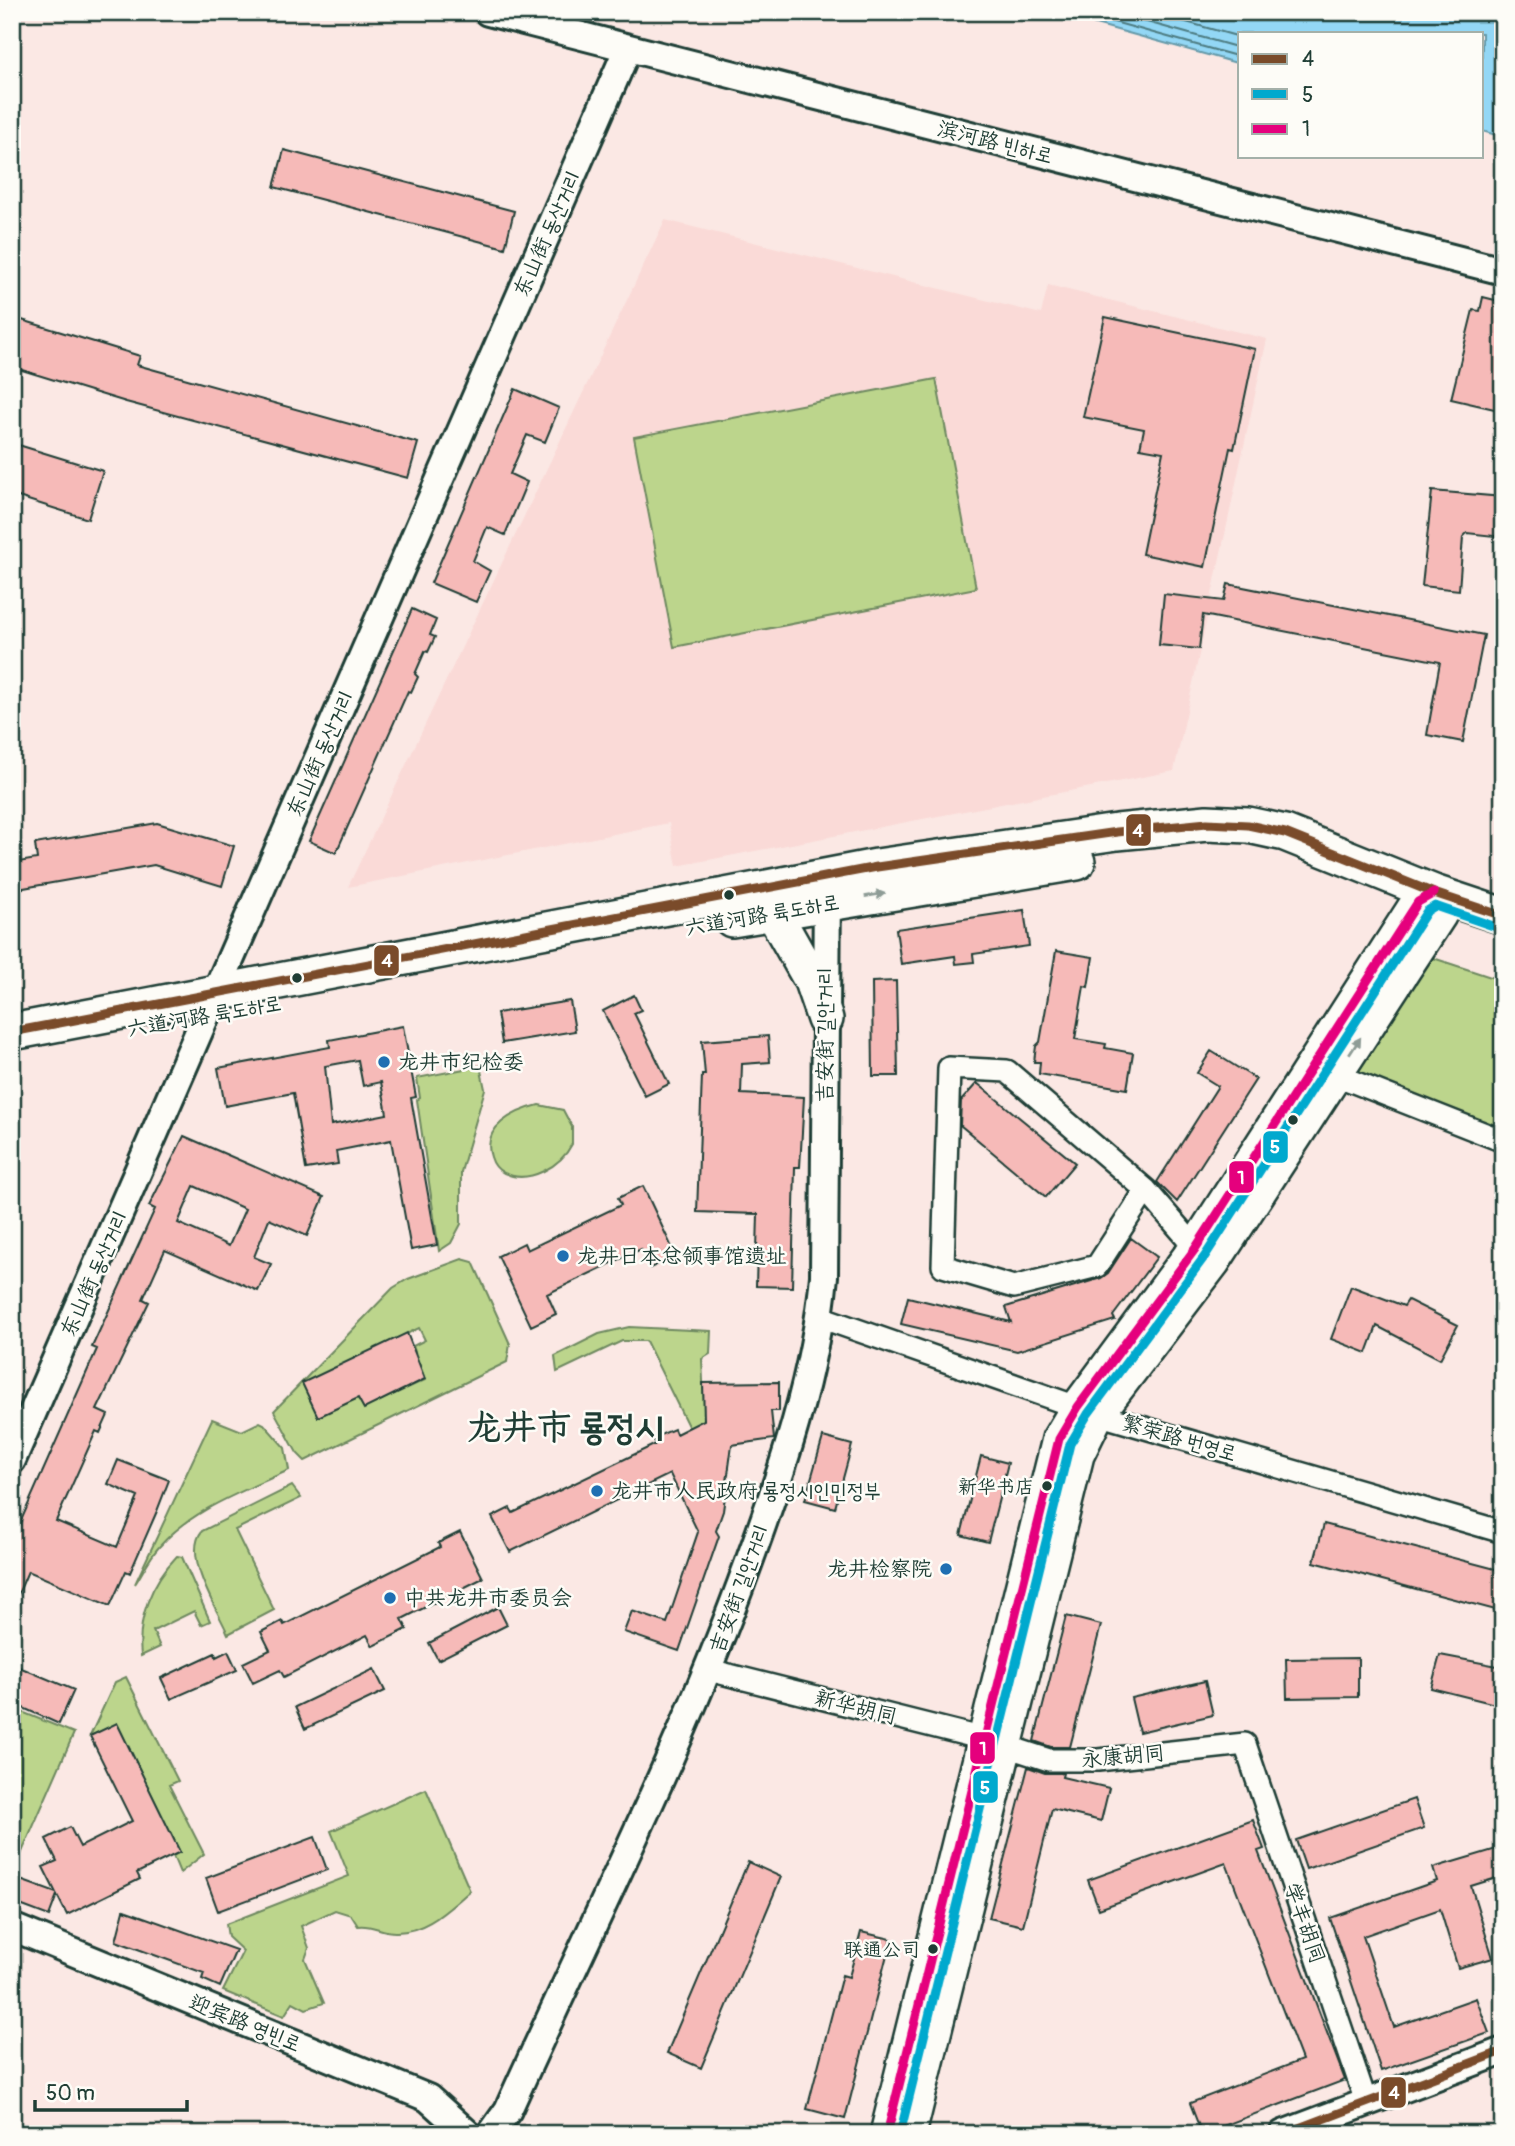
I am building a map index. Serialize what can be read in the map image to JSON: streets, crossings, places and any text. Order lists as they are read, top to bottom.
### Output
{
  "streets": {
    "highway": ["六道河路 륙도하로"],
    "street": [
      "滨河路 빈하로",
      "东山街 동산거리",
      "吉安街 길안거리",
      "繁荣路 번영로",
      "新华胡同",
      "永康胡同",
      "学丰胡同",
      "迎宾路 영빈로"
    ]
  },
  "crossings": [
    ["滨河路 빈하로", "东山街 동산거리"],
    ["东山街 동산거리", "六道河路 륙도하로"],
    ["六道河路 륙도하로", "吉安街 길안거리"],
    ["吉安街 길안거리", "繁荣路 번영로"],
    ["吉安街 길안거리", "新华胡同"],
    ["新华胡同", "永康胡同"],
    ["永康胡同", "学丰胡同"]
  ],
  "districts": ["龙井市 룡정시"],
  "places": [
    "龙井市纪检委",
    "龙井日本总领事馆遗址",
    "新华书店",
    "龙井市人民政府 룡정시인민정부",
    "龙井检察院",
    "中共龙井市委员会",
    "联通公司"
  ],
  "lines": ["transit line 4", "transit line 1", "transit line 5"],
  "legend": ["4", "5", "1"],
  "scale_bar": "50 m"
}
